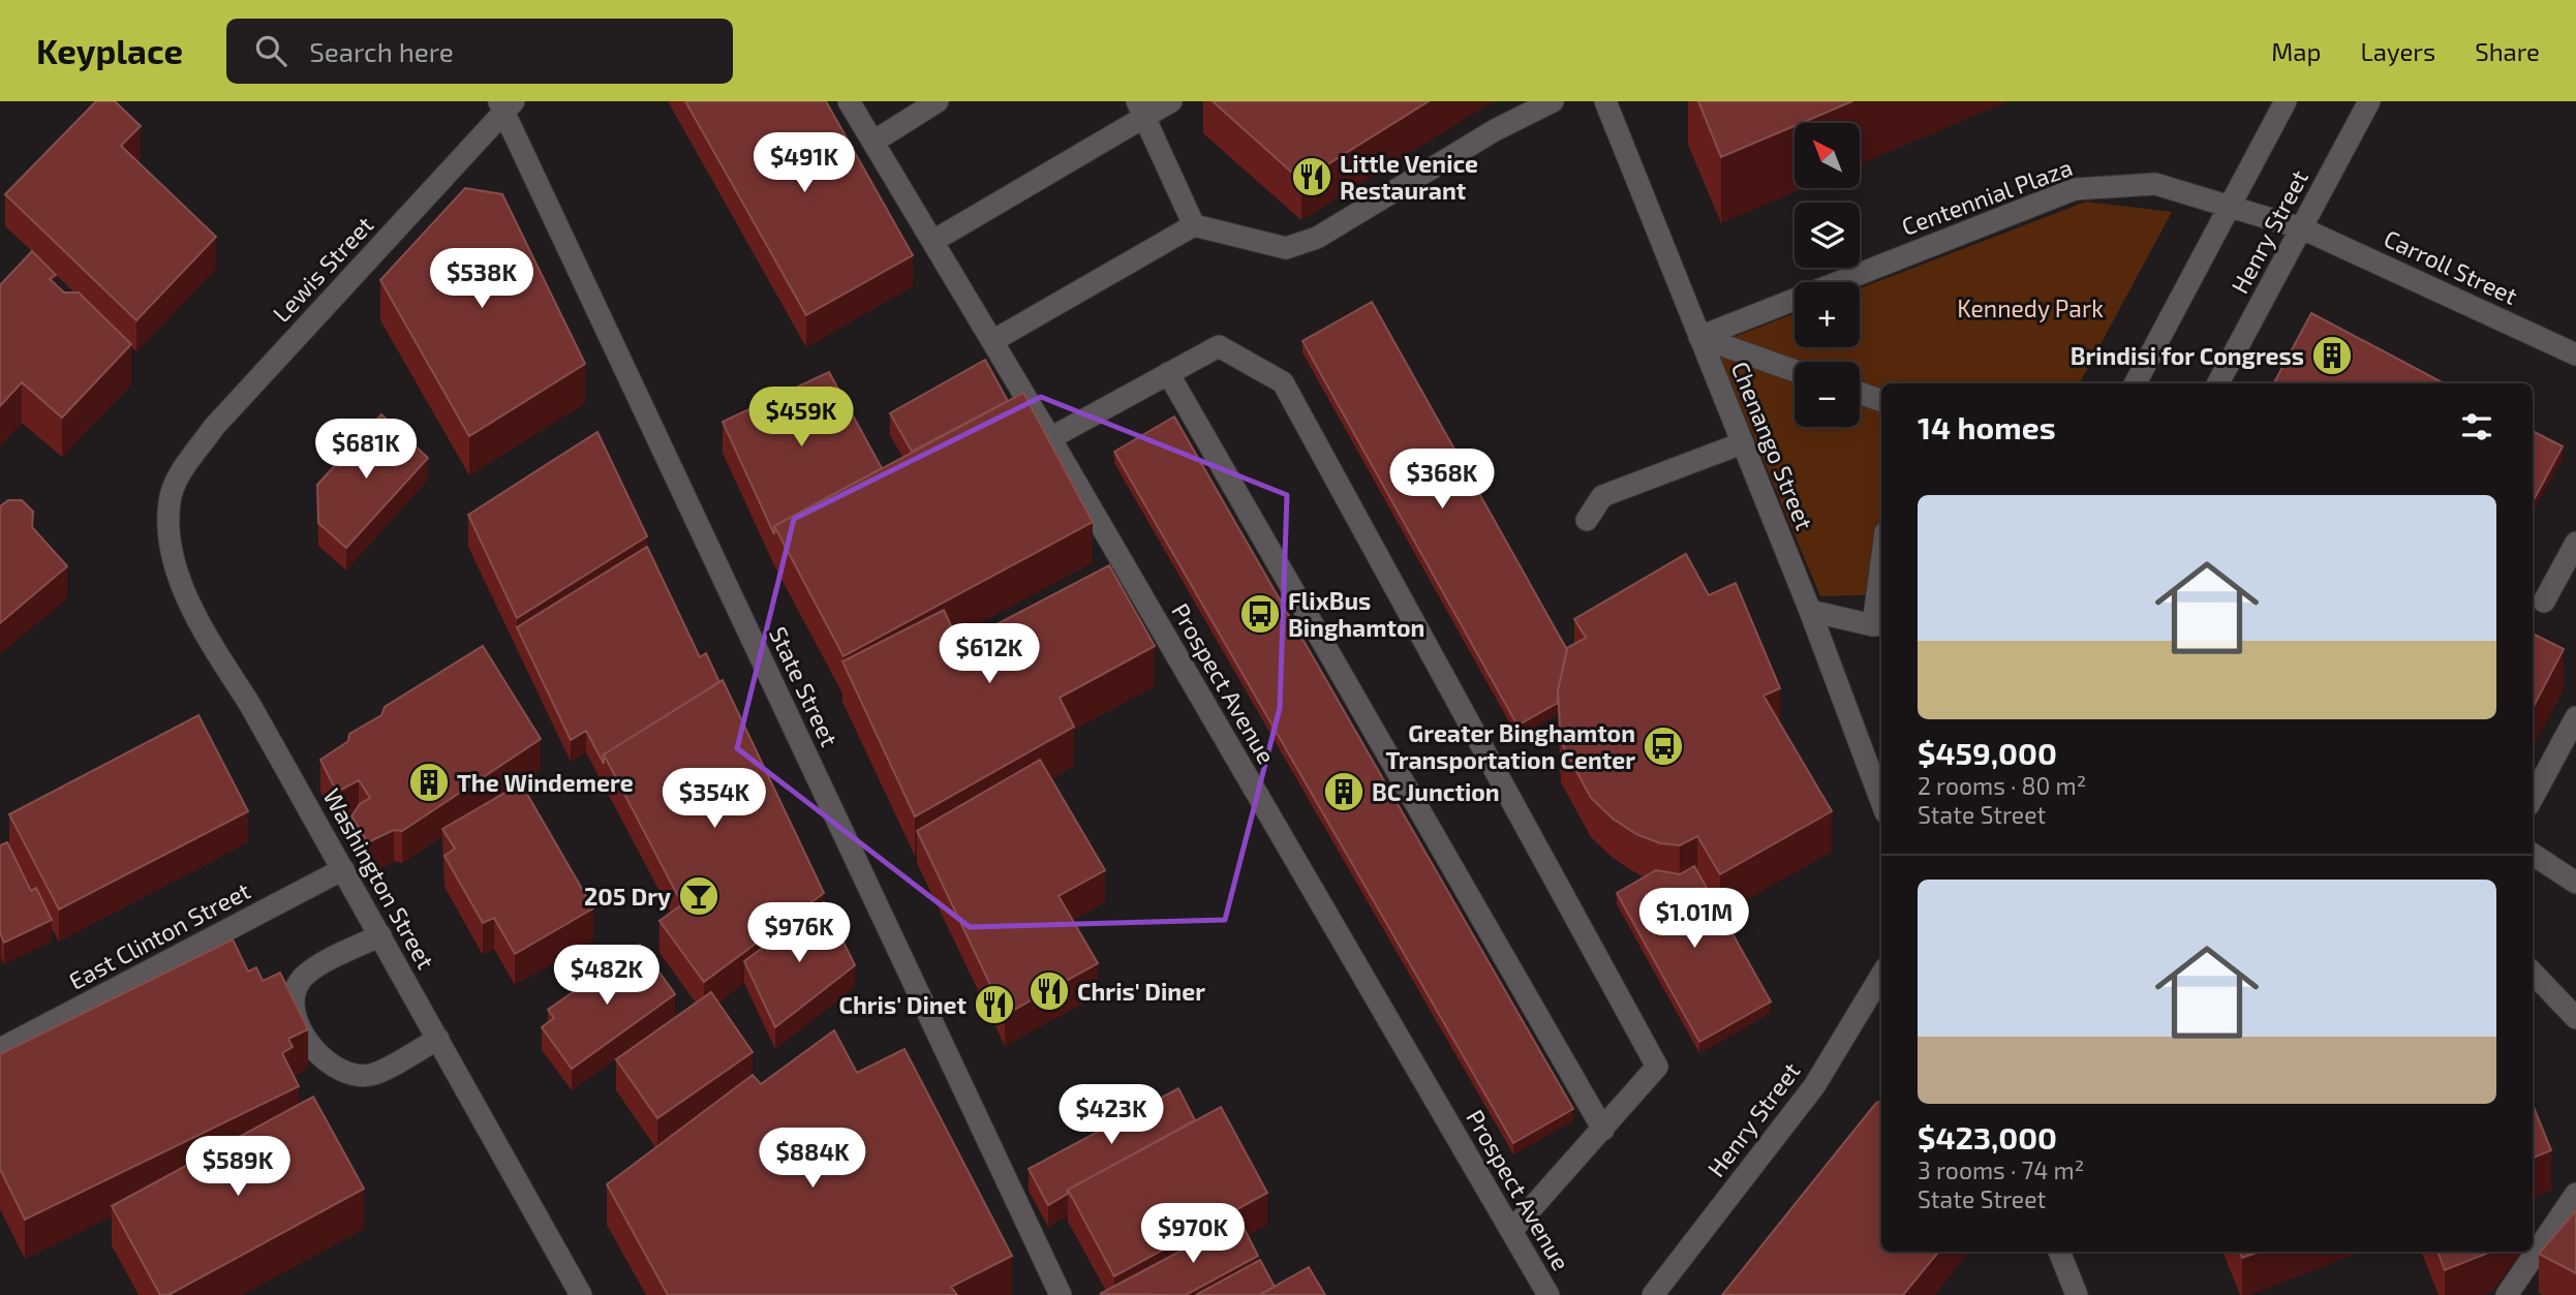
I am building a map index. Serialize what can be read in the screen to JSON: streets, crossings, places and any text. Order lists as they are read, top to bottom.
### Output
{
  "streets": {
    "street": [
      "Centennial Plaza",
      "Henry Street",
      "Carroll Street",
      "Lewis Street",
      "Chenango Street",
      "Prospect Avenue",
      "State Street",
      "Washington Street",
      "East Clinton Street"
    ]
  },
  "crossings": [
    ["Centennial Plaza", "Henry Street"],
    ["Centennial Plaza", "Carroll Street"],
    ["Centennial Plaza", "Chenango Street"],
    ["Henry Street", "Carroll Street"],
    ["Lewis Street", "State Street"],
    ["Lewis Street", "Washington Street"],
    ["Washington Street", "East Clinton Street"]
  ],
  "parks": ["Kennedy Park"],
  "places": {
    "restaurant": ["Little Venice Restaurant", "Chris' Diner", "Chris' Dinet"],
    "building": ["Brindisi for Congress", "The Windemere", "BC Junction"],
    "bus stop": ["FlixBus Binghamton", "Greater Binghamton Transportation Center"],
    "bar": ["205 Dry"]
  },
  "north": "top left",
  "page": {
    "header": "Keyplace",
    "search": "Search here",
    "nav": ["Map", "Layers", "Share"],
    "map_buttons": ["+", "−"],
    "price": [
      "$491K",
      "$538K",
      "$459K",
      "$681K",
      "$368K",
      "$612K",
      "$354K",
      "$1.01M",
      "$976K",
      "$482K",
      "$423K",
      "$884K",
      "$589K",
      "$970K"
    ],
    "heading": "14 homes",
    "list": [
      {
        "name": "$459,000",
        "note": "2 rooms · 80 m² · State Street"
      },
      {
        "name": "$423,000",
        "note": "3 rooms · 74 m² · State Street"
      }
    ]
  }
}
